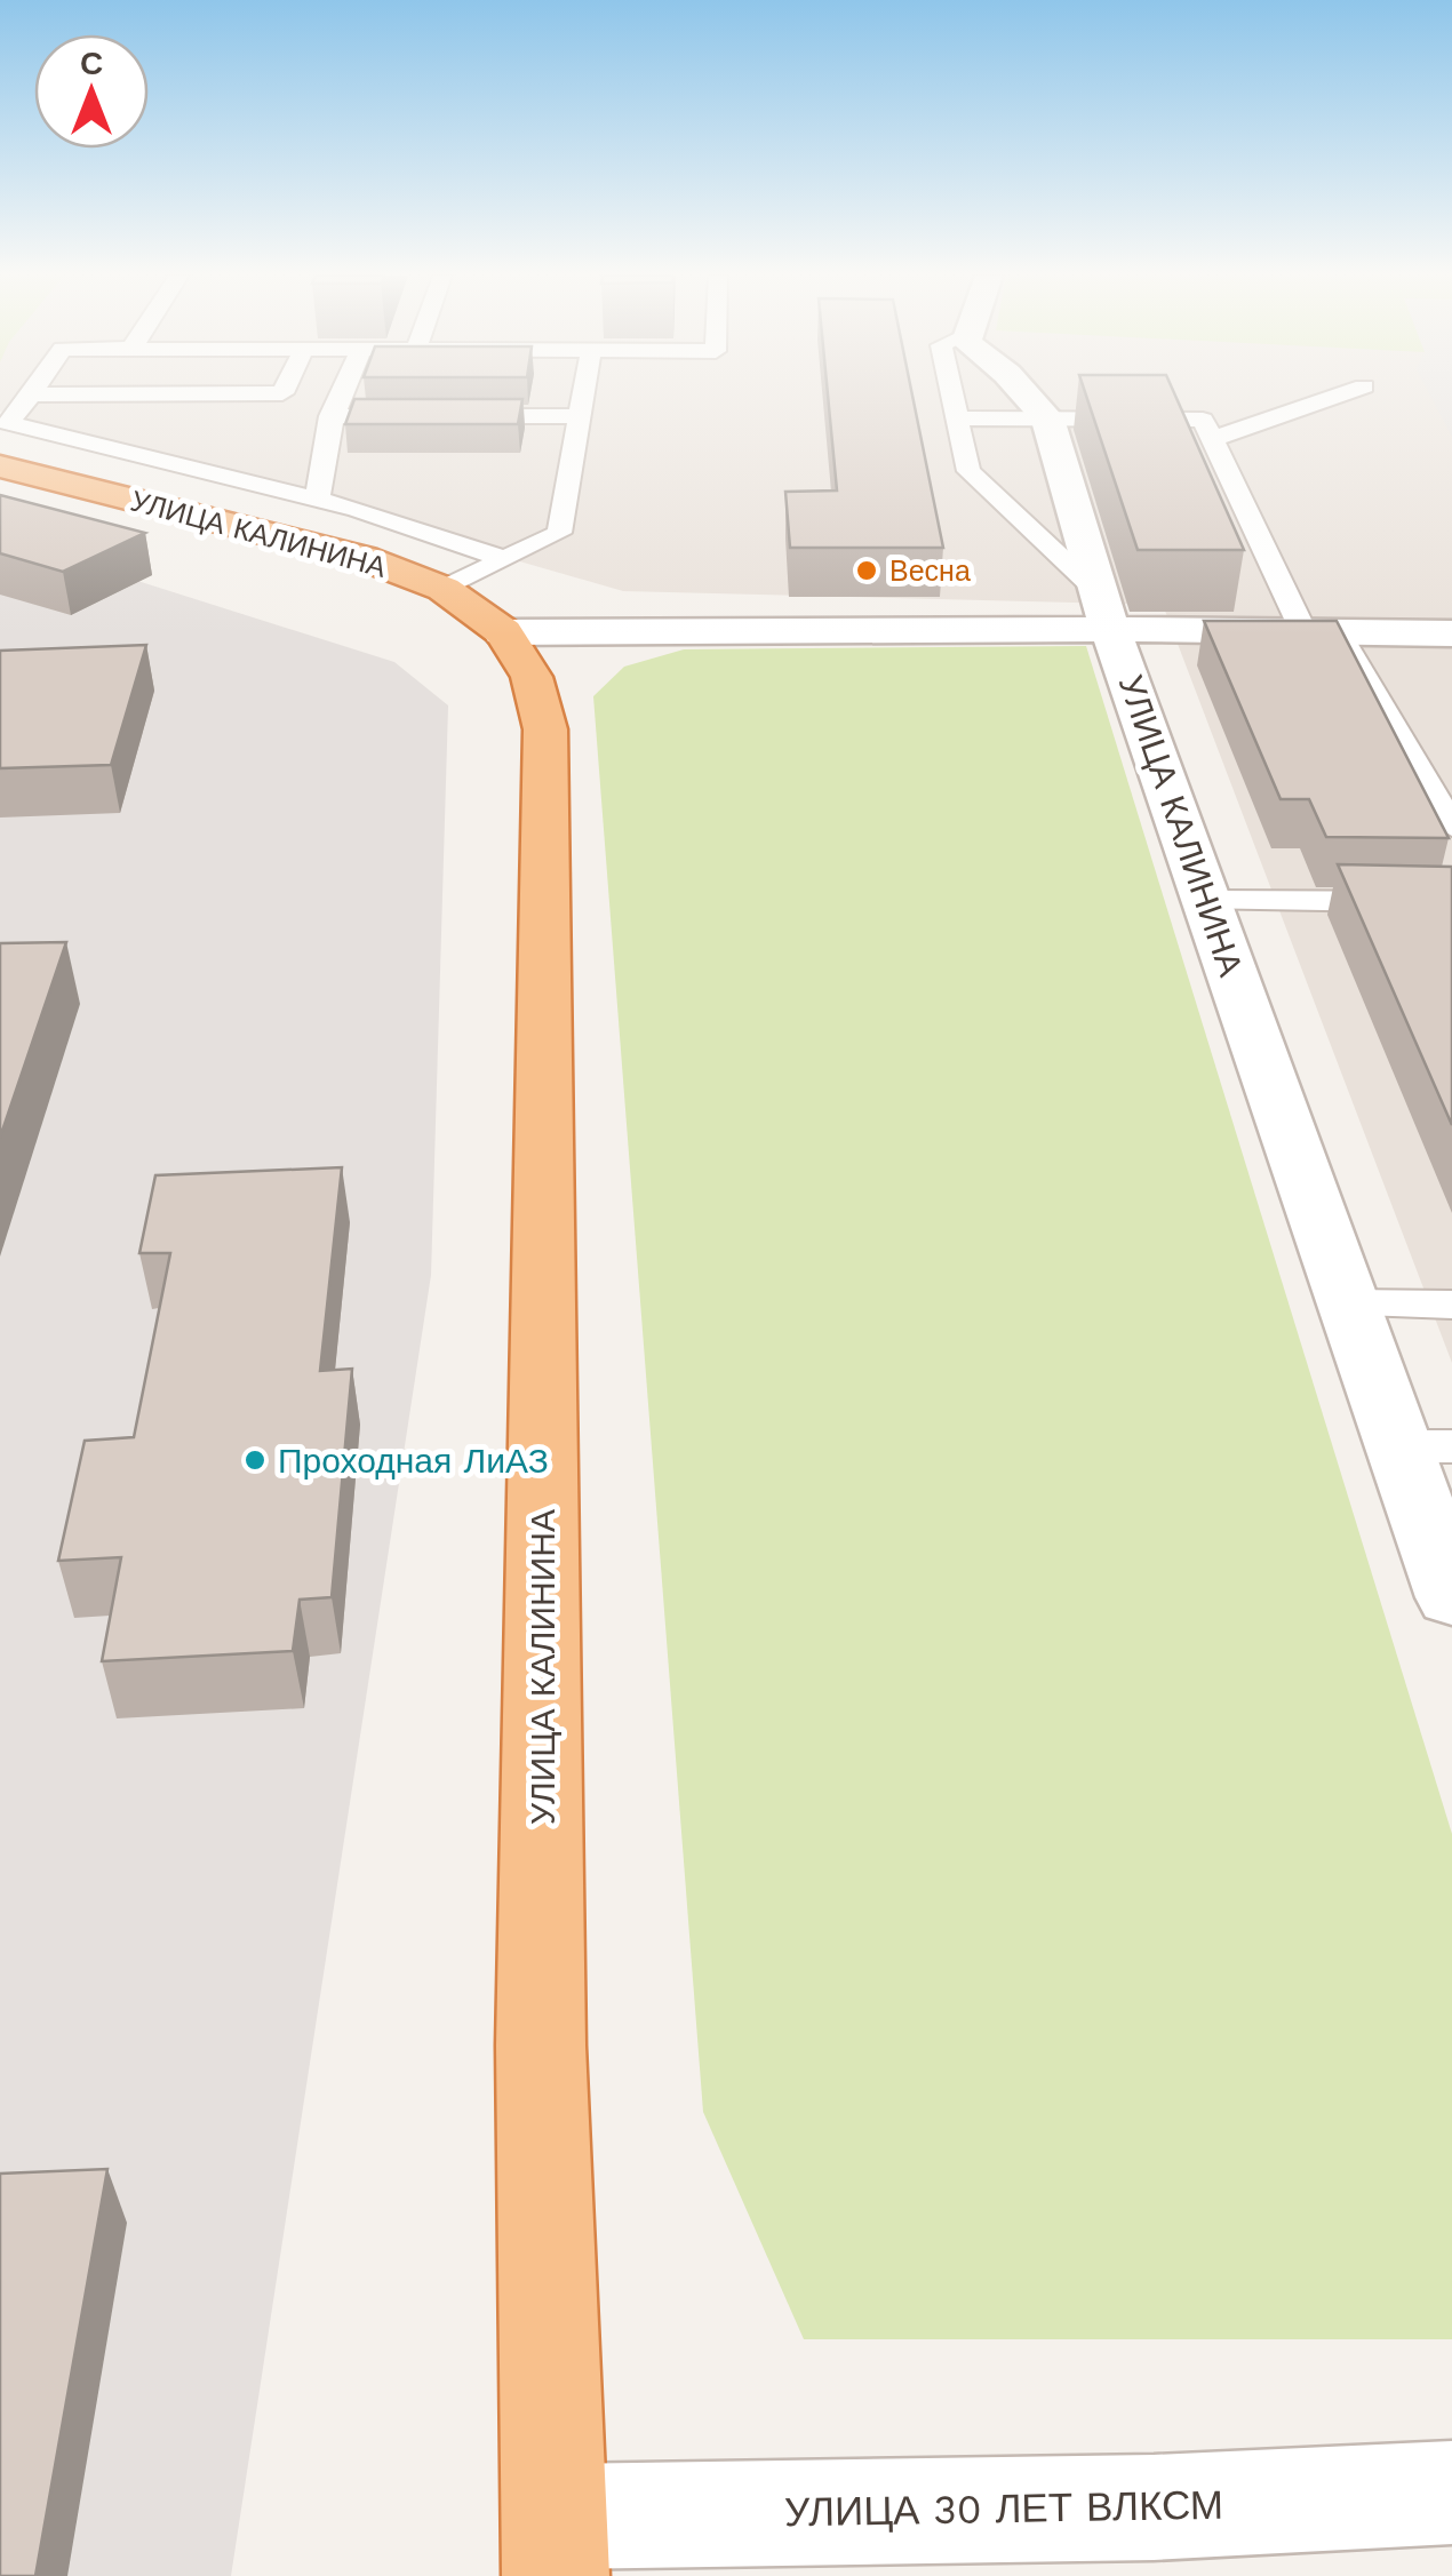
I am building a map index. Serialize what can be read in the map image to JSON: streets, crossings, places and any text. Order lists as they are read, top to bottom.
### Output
{
  "streets": {
    "highway": ["УЛИЦА КАЛИНИНА"],
    "street": ["УЛИЦА 30 ЛЕТ ВЛКСМ"]
  },
  "crossings": [
    ["УЛИЦА КАЛИНИНА", "УЛИЦА 30 ЛЕТ ВЛКСМ"]
  ],
  "places": ["Весна", "Проходная ЛиАЗ"],
  "north": "top"
}
